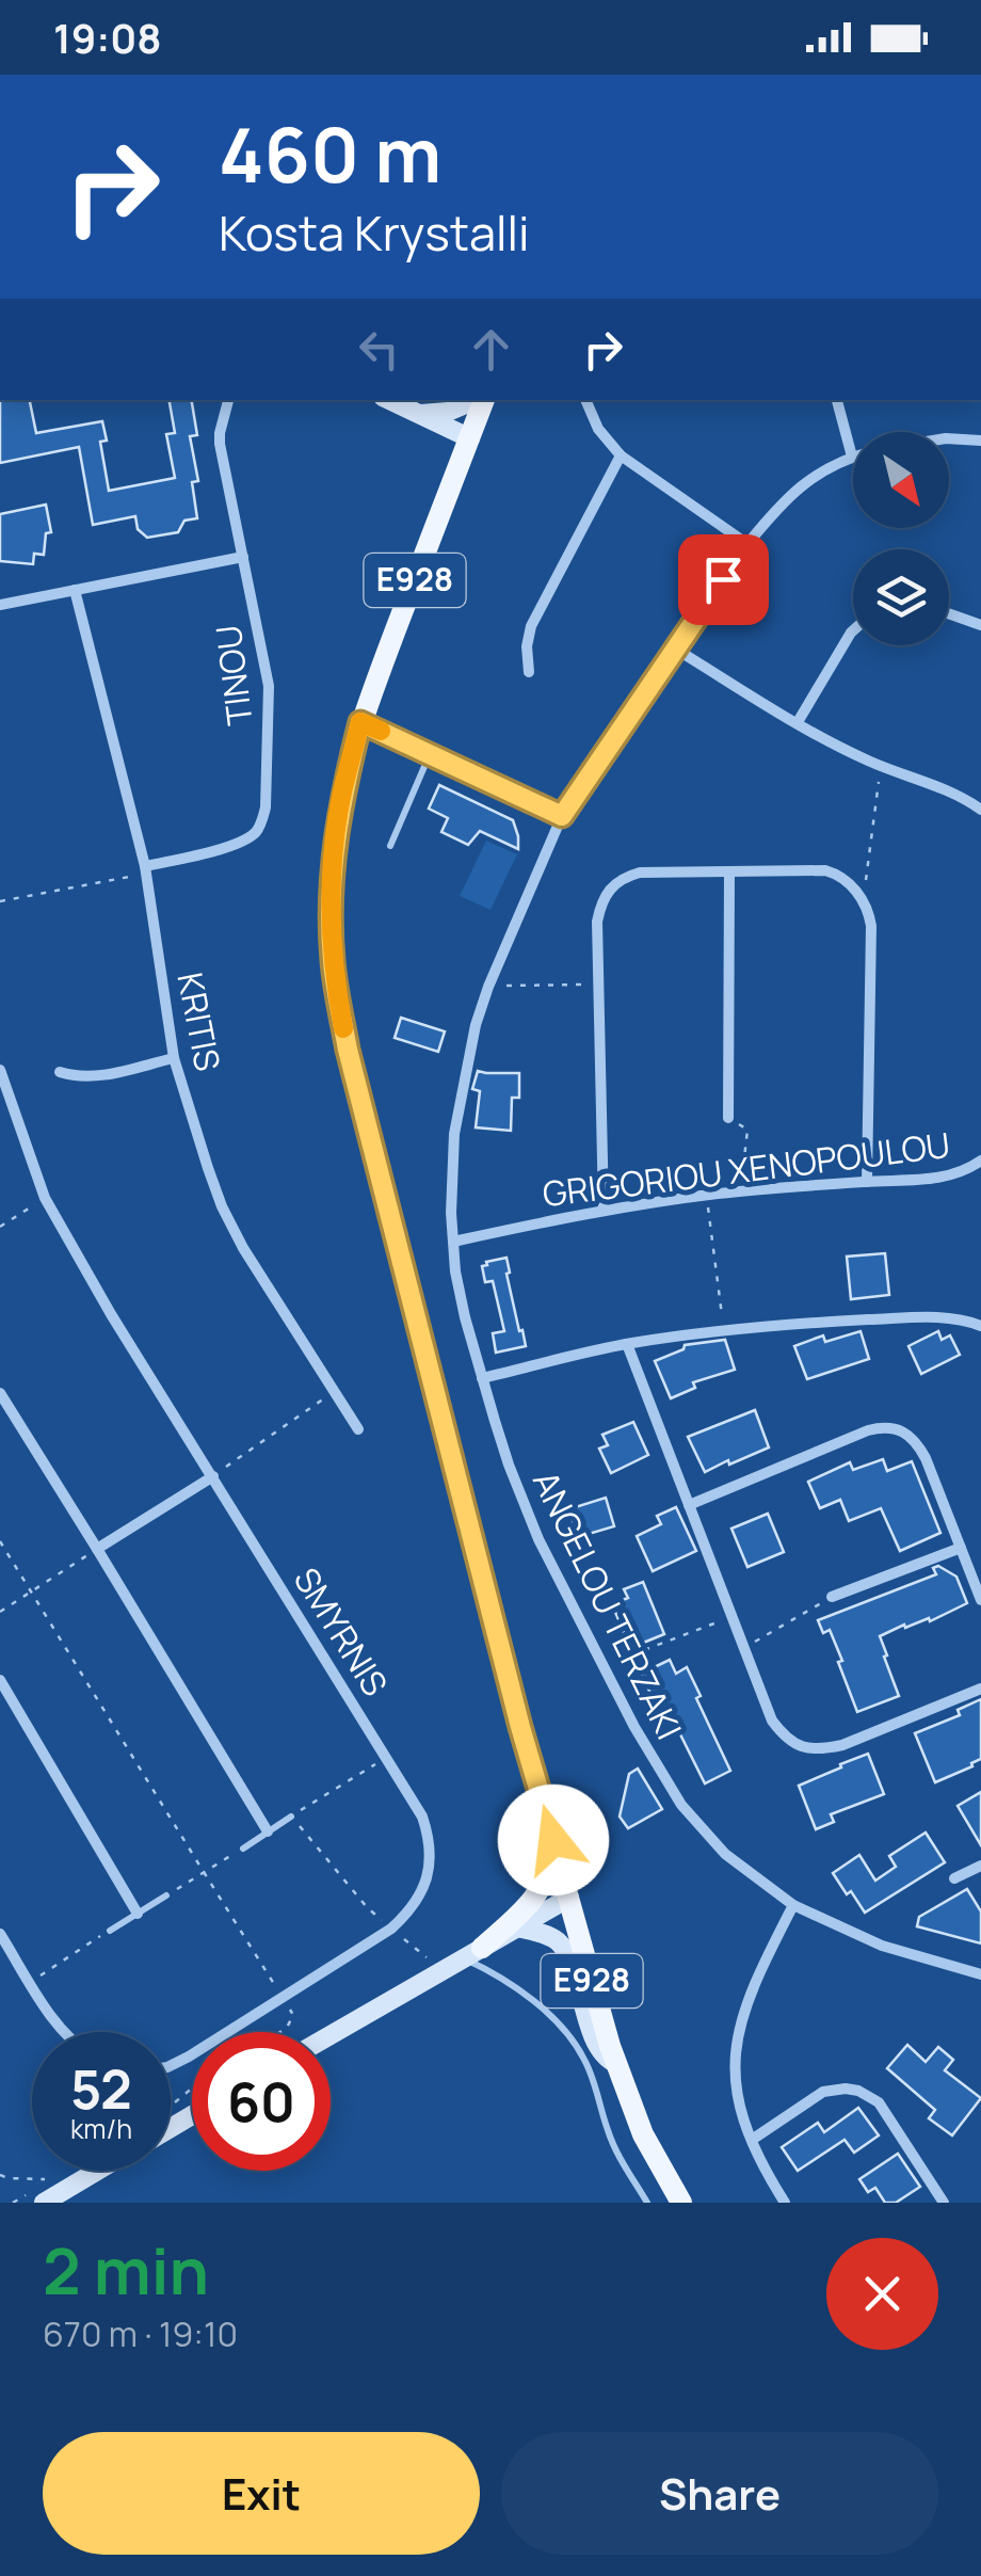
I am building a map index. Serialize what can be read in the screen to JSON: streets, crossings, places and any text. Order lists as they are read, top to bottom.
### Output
{
  "streets": {
    "main road": ["E928"],
    "street": [
      "TINOU",
      "KRITIS",
      "GRIGORIOU XENOPOULOU",
      "ANGELOU TERZAKI",
      "SMYRNIS"
    ]
  },
  "crossings": [
    ["TINOU", "KRITIS"],
    ["GRIGORIOU XENOPOULOU", "ANGELOU TERZAKI"]
  ],
  "north": "bottom right",
  "page": {
    "status": "19:08",
    "turn": ["460 m", "Kosta Krystalli"],
    "speed": "52 km/h",
    "limit": "60",
    "heading": ["2 min", "670 m · 19:10"],
    "buttons": ["Exit", "Share"]
  }
}
